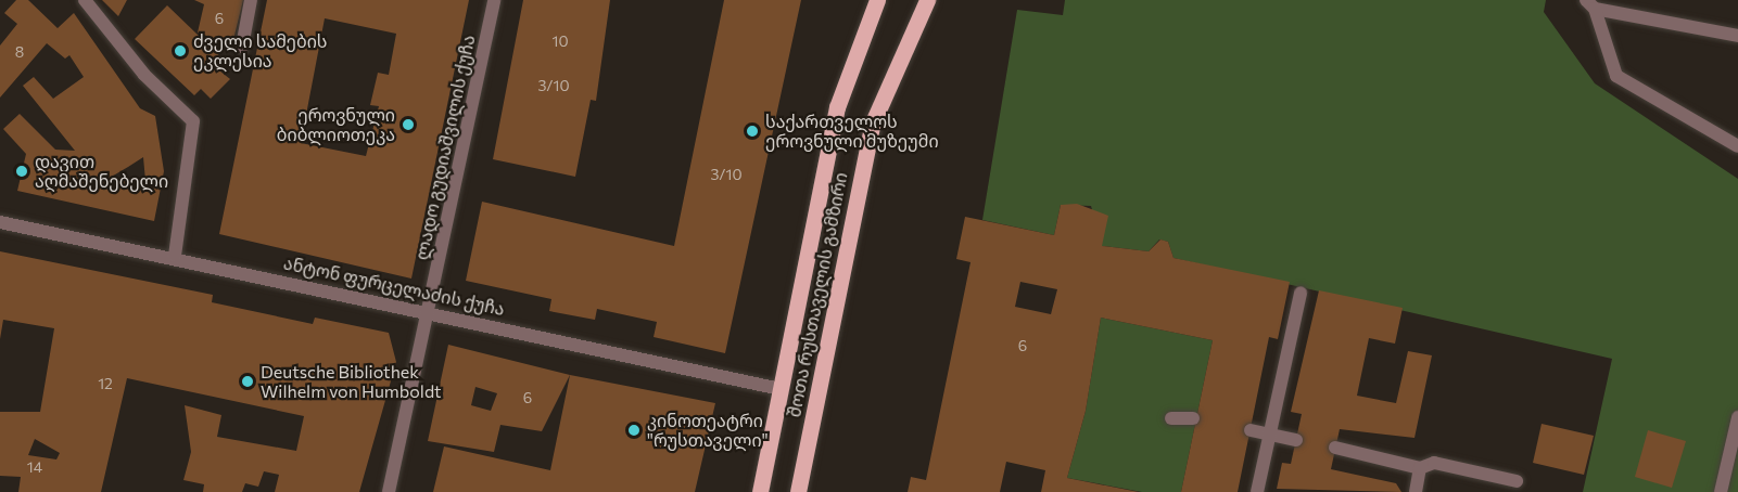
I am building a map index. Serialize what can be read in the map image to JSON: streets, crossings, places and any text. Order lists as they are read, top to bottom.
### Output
{
  "streets": {
    "main road": ["შოთა რუსთაველის გამზირი"],
    "street": ["ლადო გუდიაშვილის ქუჩა", "ანტონ ფურცელაძის ქუჩა"]
  },
  "crossings": [
    ["ლადო გუდიაშვილის ქუჩა", "ანტონ ფურცელაძის ქუჩა"],
    ["ანტონ ფურცელაძის ქუჩა", "შოთა რუსთაველის გამზირი"]
  ],
  "places": [
    "ძველი სამების ეკლესია",
    "ეროვნული ბიბლიოთეკა",
    "საქართველოს ეროვნული მუზეუმი",
    "დავით აღმაშენებელი",
    "Deutsche Bibliothek Wilhelm von Humboldt",
    "კინოთეატრი \"რუსთაველი\""
  ],
  "house_numbers": [
    "6",
    "10",
    "8",
    "3/10",
    "3/10",
    "6",
    "12",
    "6",
    "14"
  ]
}
